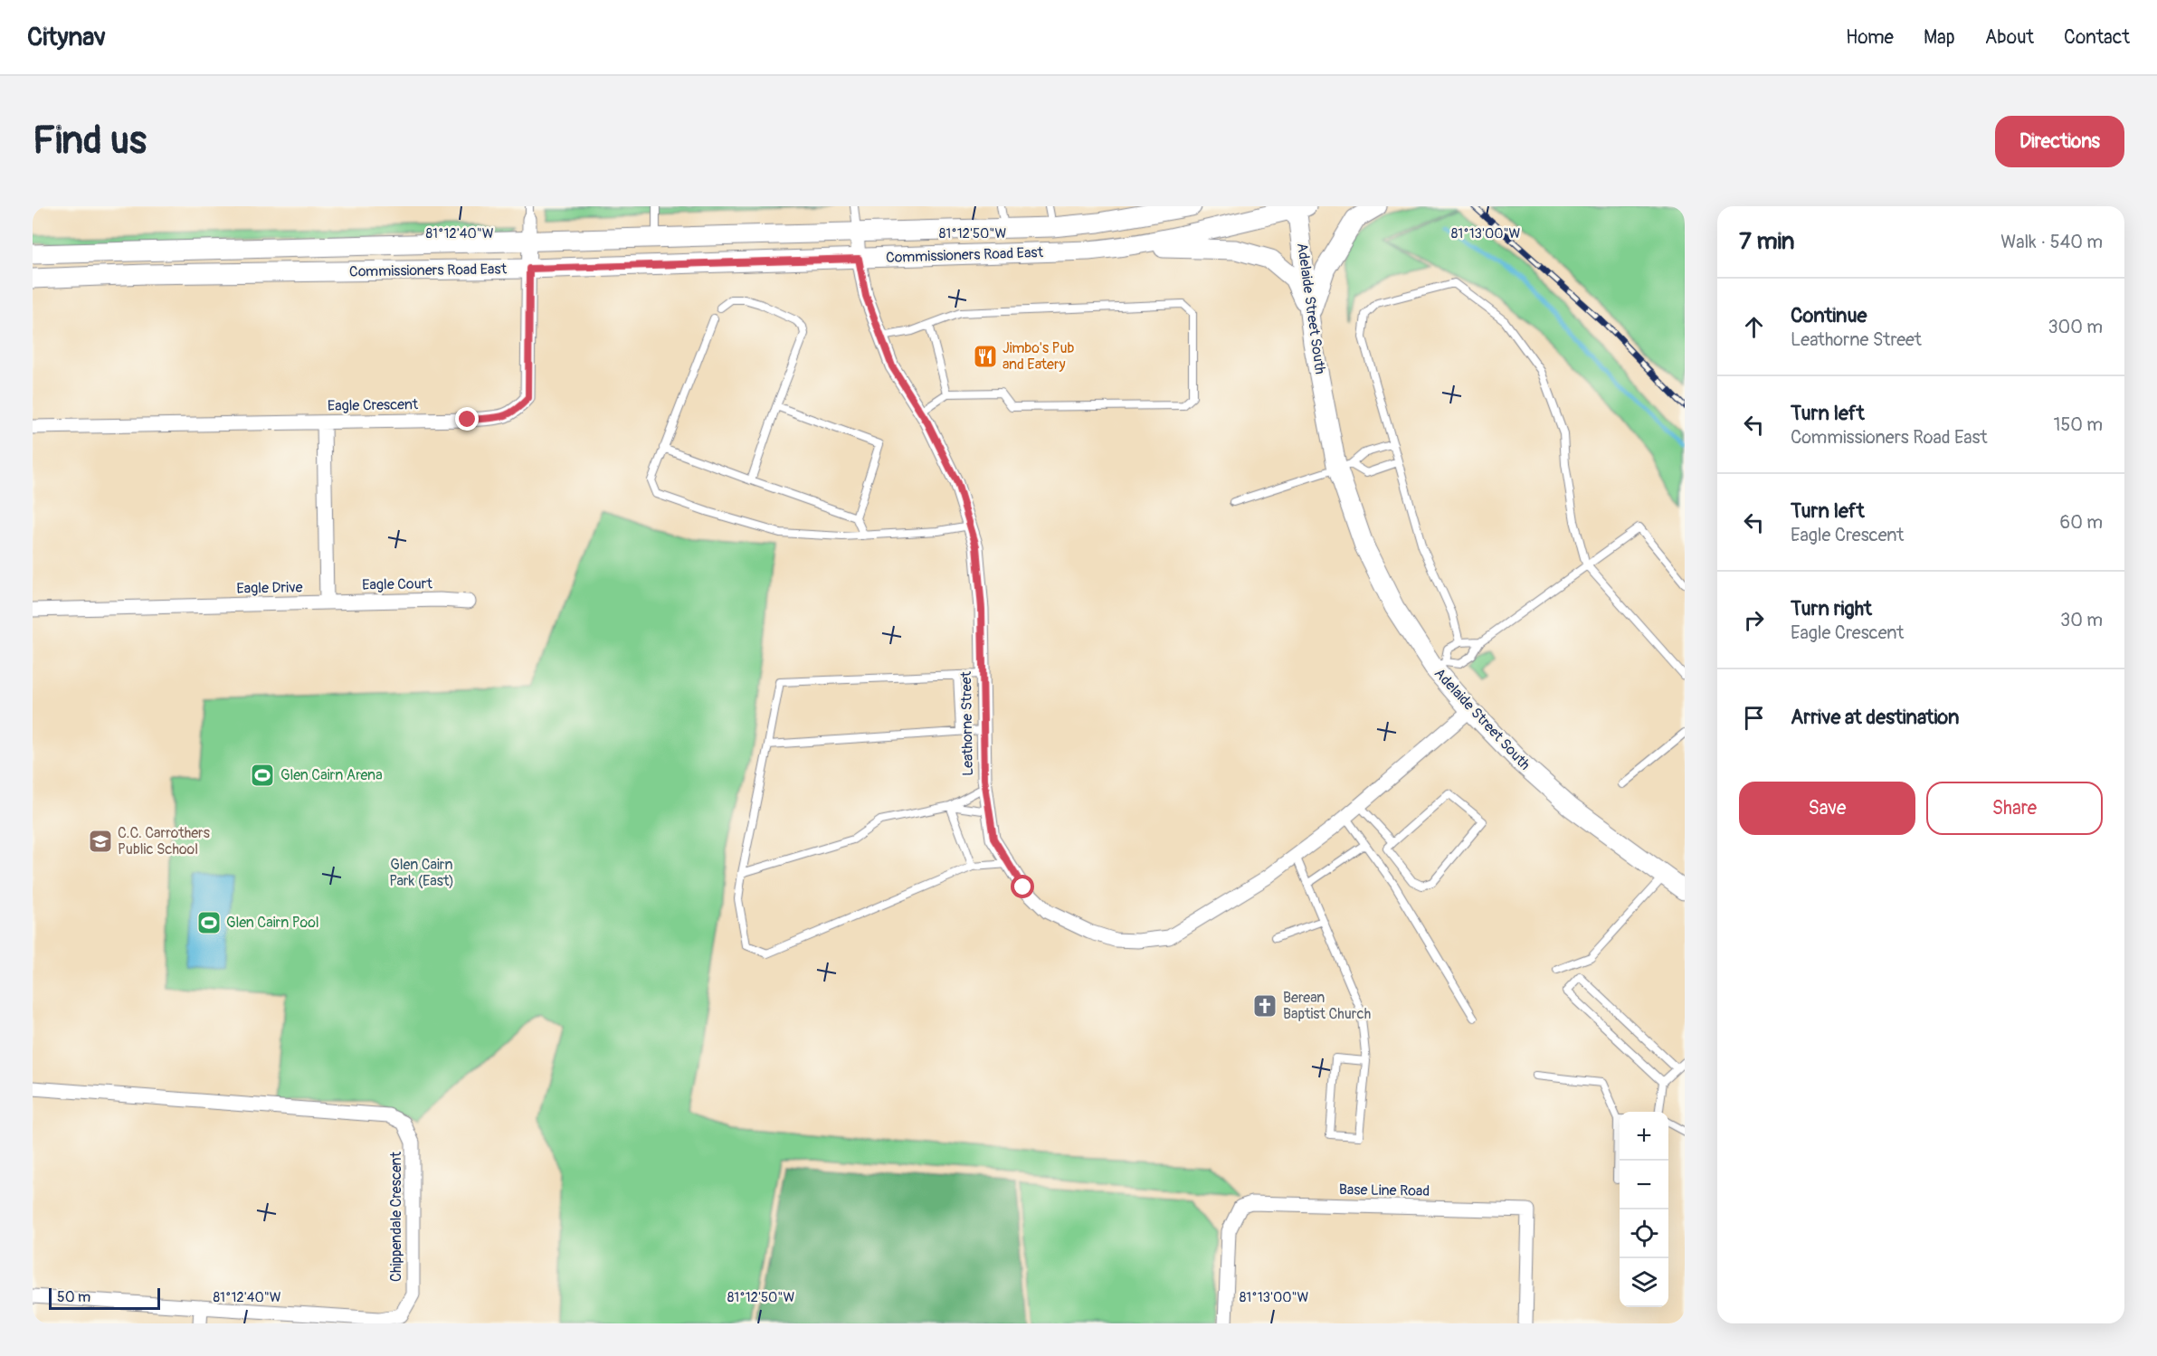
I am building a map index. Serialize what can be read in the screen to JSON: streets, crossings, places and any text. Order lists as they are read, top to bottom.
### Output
{
  "streets": {
    "main road": ["Commissioners Road East", "Adelaide Street South"],
    "street": [
      "Eagle Crescent",
      "Eagle Court",
      "Eagle Drive",
      "Leathorne Street",
      "Base Line Road",
      "Chippendale Crescent"
    ]
  },
  "crossings": [
    ["Commissioners Road East", "Adelaide Street South"],
    ["Commissioners Road East", "Eagle Crescent"],
    ["Commissioners Road East", "Leathorne Street"],
    ["Adelaide Street South", "Leathorne Street"],
    ["Eagle Court", "Eagle Drive"]
  ],
  "parks": ["Glen Cairn Park (East)"],
  "places": {
    "restaurant": ["Jimbo's Pub and Eatery"],
    "sports": ["Glen Cairn Arena", "Glen Cairn Pool"],
    "school or university": ["C.C. Carrothers Public School"],
    "church": ["Berean Baptist Church"]
  },
  "scale_bar": "50 m",
  "page": {
    "header": "Citynav",
    "nav": [
      "Home",
      "Map",
      "About",
      "Contact"
    ],
    "buttons": [
      "Directions",
      ["Save", "Share"]
    ],
    "title": "Find us",
    "heading": ["7 min", "Walk · 540 m"],
    "list": [
      ["Continue", "Leathorne Street", "300 m"],
      ["Turn left", "Commissioners Road East", "150 m"],
      ["Turn left", "Eagle Crescent", "60 m"],
      ["Turn right", "Eagle Crescent", "30 m"],
      "Arrive at destination"
    ],
    "map_buttons": ["+", "−"],
    "scale": "50 m"
  },
  "coordinates": ["81°12'40\"W", "81°12'50\"W", "81°13'00\"W"]
}
